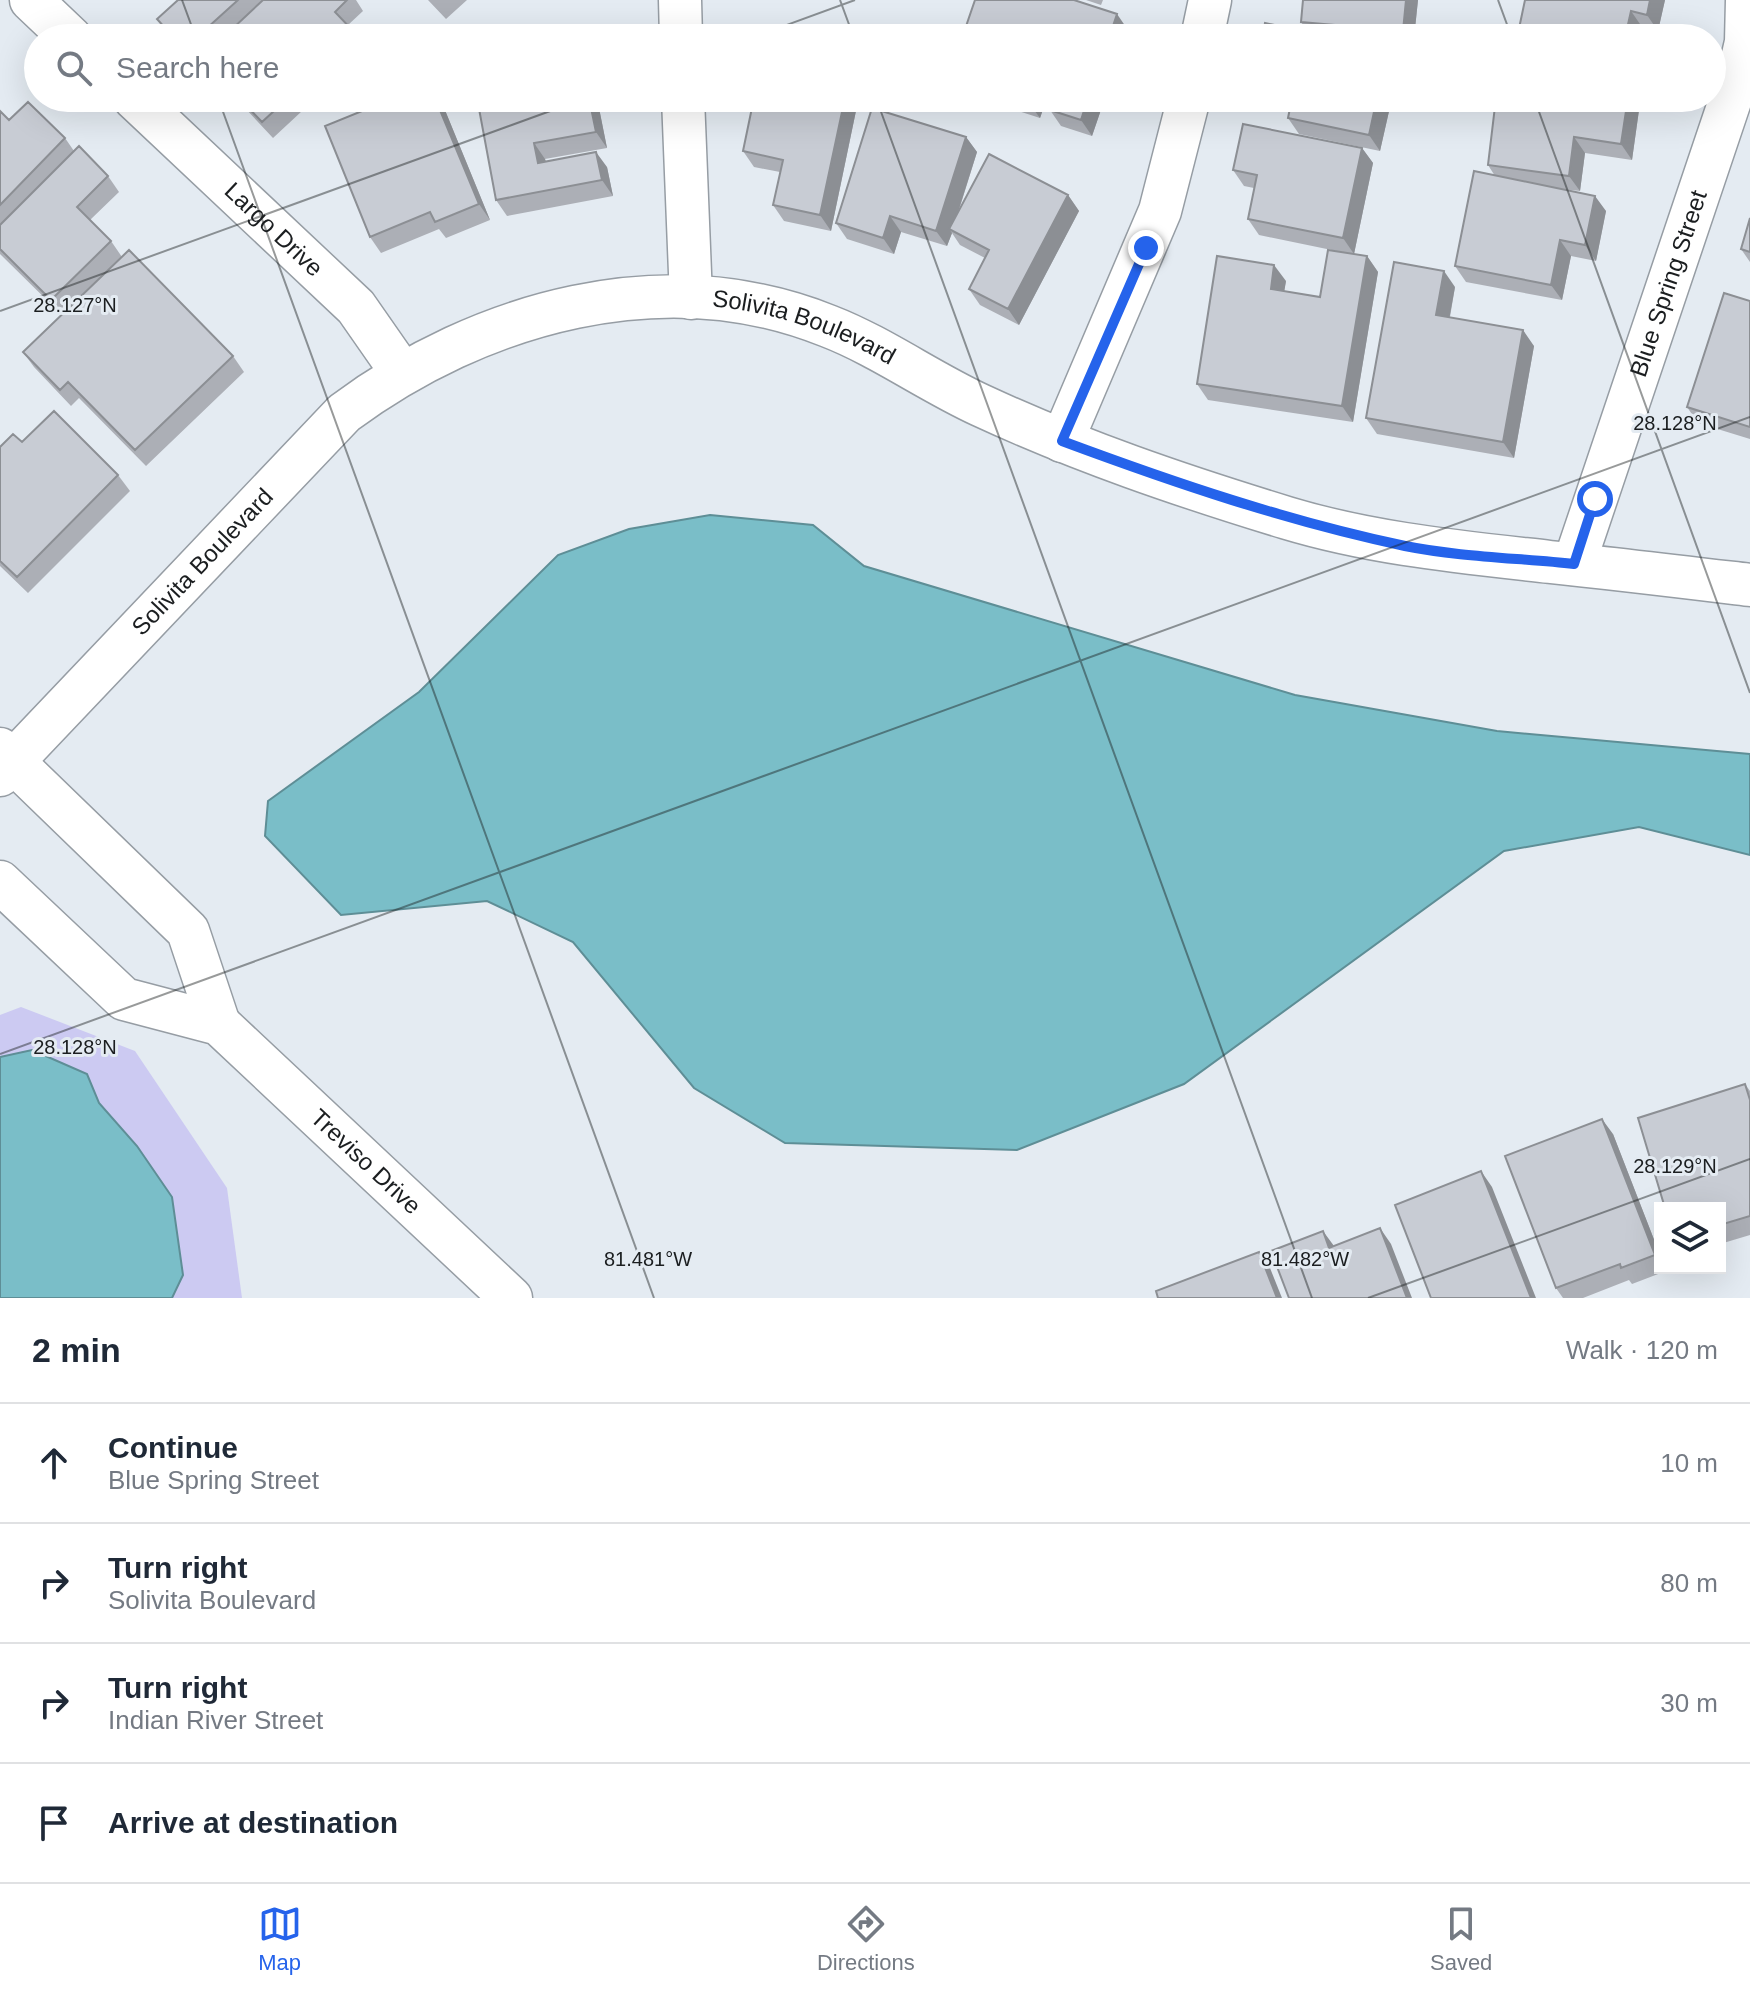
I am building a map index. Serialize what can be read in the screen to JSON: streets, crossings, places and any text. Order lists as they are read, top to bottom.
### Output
{
  "streets": {
    "street": [
      "Largo Drive",
      "Blue Spring Street",
      "Solivita Boulevard",
      "Treviso Drive"
    ]
  },
  "crossings": [
    ["Largo Drive", "Solivita Boulevard"],
    ["Blue Spring Street", "Solivita Boulevard"],
    ["Solivita Boulevard", "Treviso Drive"]
  ],
  "page": {
    "search": "Search here",
    "heading": ["2 min", "Walk · 120 m"],
    "list": [
      ["Continue", "Blue Spring Street", "10 m"],
      ["Turn right", "Solivita Boulevard", "80 m"],
      ["Turn right", "Indian River Street", "30 m"],
      "Arrive at destination"
    ],
    "nav": ["Map", "Directions", "Saved"]
  },
  "coordinates": [
    "28.127°N",
    "28.128°N",
    "28.129°N",
    "81.481°W",
    "81.482°W"
  ]
}
